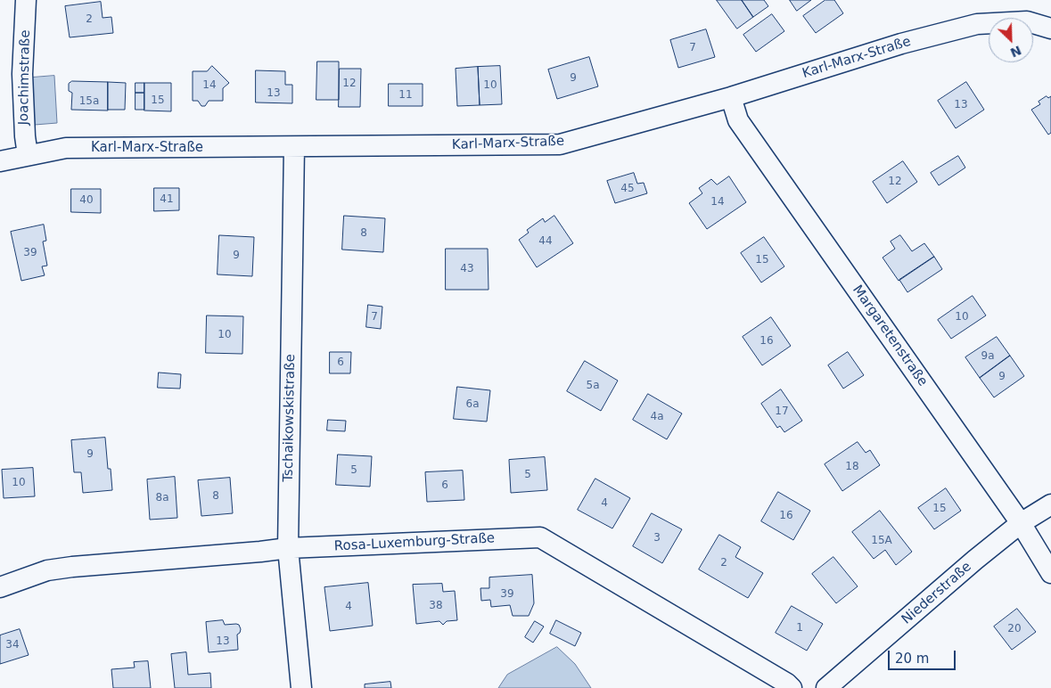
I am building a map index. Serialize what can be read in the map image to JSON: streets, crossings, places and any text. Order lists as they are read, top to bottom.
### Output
{
  "streets": {
    "street": [
      "Karl-Marx-Straße",
      "Joachimstraße",
      "Margaretenstraße",
      "Tschaikowskistraße",
      "Rosa-Luxemburg-Straße",
      "Niederstraße"
    ]
  },
  "crossings": [
    ["Karl-Marx-Straße", "Joachimstraße"],
    ["Karl-Marx-Straße", "Margaretenstraße"],
    ["Karl-Marx-Straße", "Tschaikowskistraße"],
    ["Margaretenstraße", "Niederstraße"],
    ["Tschaikowskistraße", "Rosa-Luxemburg-Straße"]
  ],
  "house_numbers": [
    "2",
    "7",
    "9",
    "12",
    "14",
    "10",
    "13",
    "11",
    "15",
    "15a",
    "13",
    "12",
    "45",
    "41",
    "40",
    "14",
    "8",
    "44",
    "39",
    "9",
    "15",
    "43",
    "7",
    "10",
    "10",
    "16",
    "9a",
    "6",
    "9",
    "5a",
    "6a",
    "17",
    "4a",
    "9",
    "18",
    "5",
    "5",
    "10",
    "6",
    "8",
    "8a",
    "4",
    "15",
    "16",
    "3",
    "15A",
    "2",
    "39",
    "38",
    "4",
    "1",
    "20",
    "13",
    "34"
  ],
  "scale_bar": "20 m",
  "north": "bottom right"
}
